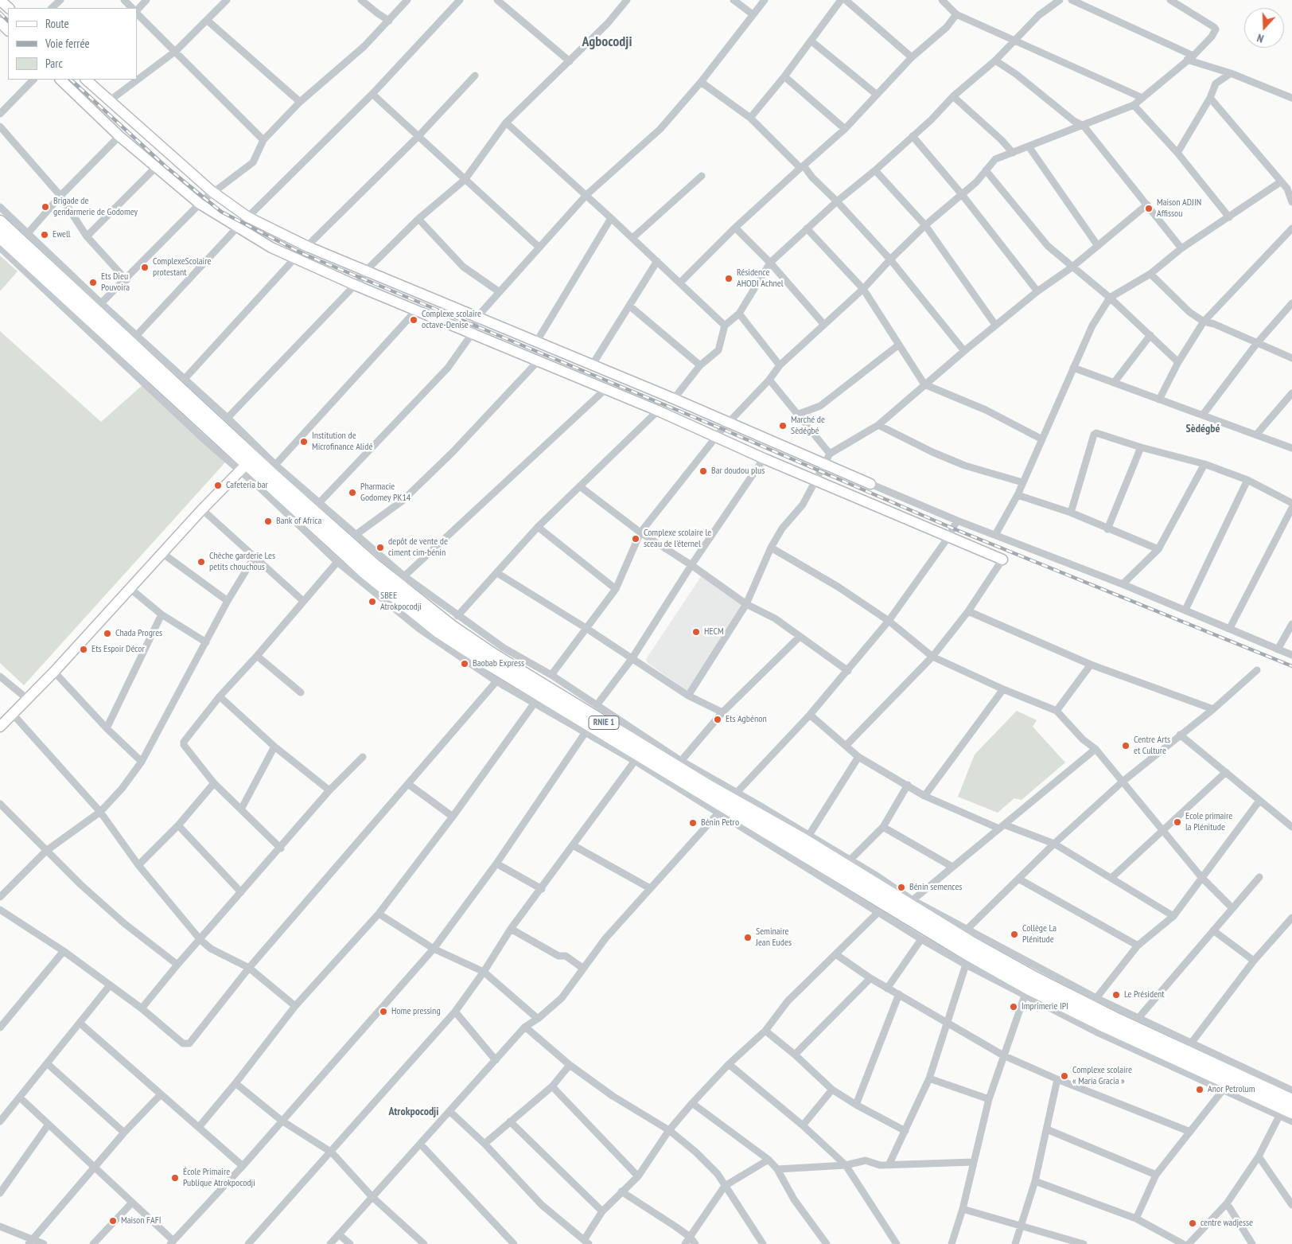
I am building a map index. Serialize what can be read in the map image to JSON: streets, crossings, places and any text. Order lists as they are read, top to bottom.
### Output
{
  "streets": {
    "highway": ["RNIE 1"]
  },
  "districts": ["Agbocodji", "Sèdégbé", "Atrokpocodji"],
  "places": [
    "Brigade de gendarmerie de Godomey",
    "Maison ADJIN Affissou",
    "Ewell",
    "ComplexeScolaire protestant",
    "Résidence AHODI Achnel",
    "Ets Dieu Pouvoira",
    "Complexe scolaire octave-Denise",
    "Marché de Sèdégbé",
    "Institution de Microfinance Alidé",
    "Bar doudou plus",
    "Cafeteria bar",
    "Pharmacie Godomey PK14",
    "Bank of Africa",
    "Complexe scolaire le sceau de l'éternel",
    "depôt de vente de ciment cim-bénin",
    "Chèche garderie Les petits chouchous",
    "SBEE Atrokpocodji",
    "HECM",
    "Chada Progres",
    "Ets Espoir Décor",
    "Baobab Express",
    "Ets Agbénon",
    "Centre Arts et Culture",
    "Ecole primaire la Plénitude",
    "Bénin Petro",
    "Bénin semences",
    "Collège La Plénitude",
    "Seminaire Jean Eudes",
    "Le Président",
    "Imprimerie IPI",
    "Home pressing",
    "Complexe scolaire « Maria Gracia »",
    "Anor Petrolum",
    "École Primaire Publique Atrokpocodji",
    "Maison FAFI",
    "centre wadjesse"
  ],
  "legend": ["Route", "Voie ferrée", "Parc"],
  "north": "bottom"
}
